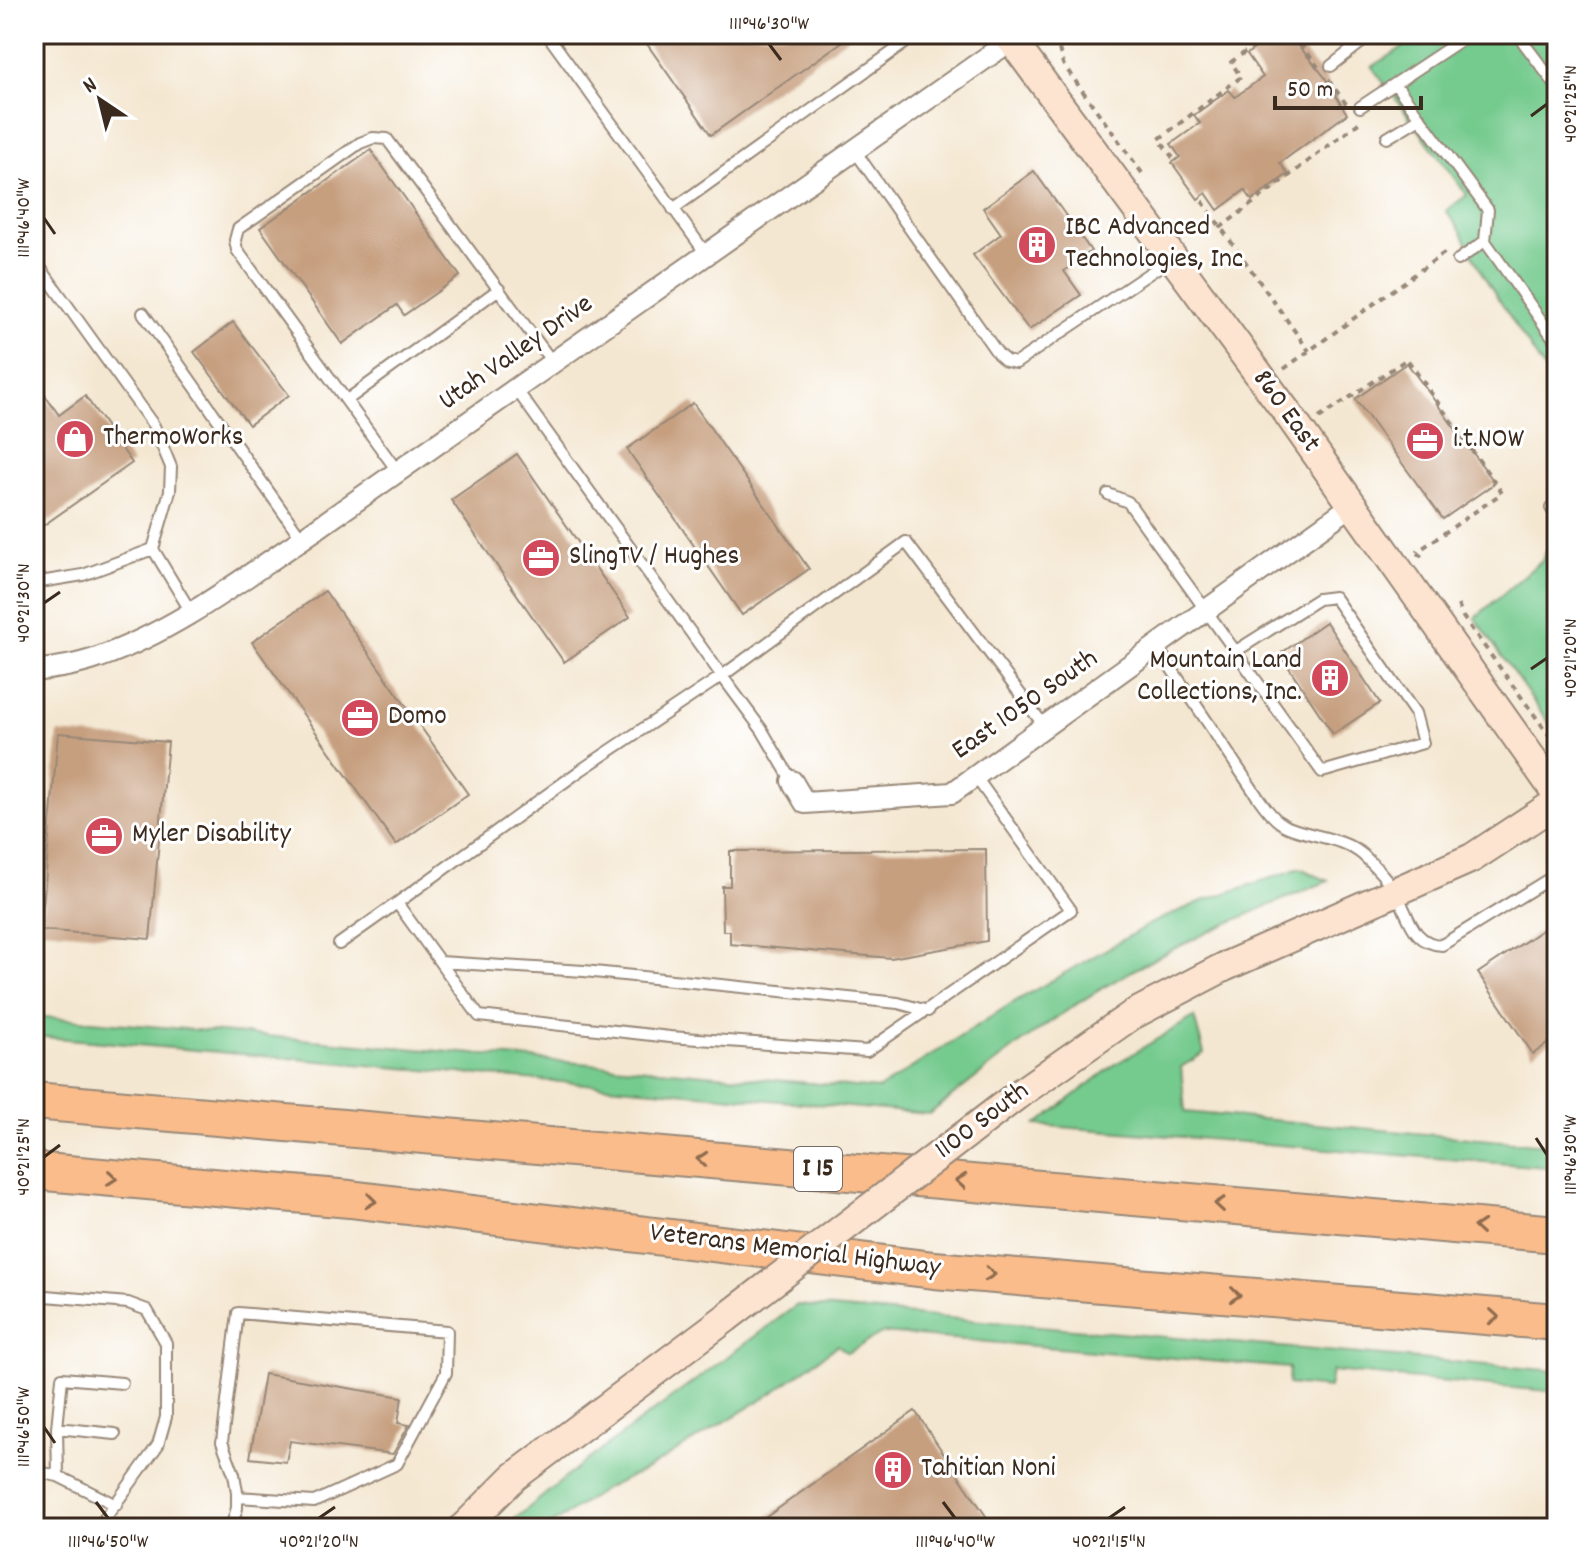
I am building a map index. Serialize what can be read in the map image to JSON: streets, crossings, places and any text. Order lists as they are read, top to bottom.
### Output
{
  "streets": {
    "highway": ["I 15", "Veterans Memorial Highway"],
    "street": [
      "Utah Valley Drive",
      "860 East",
      "East 1050 South",
      "1100 South"
    ]
  },
  "crossings": [
    ["Utah Valley Drive", "860 East"],
    ["860 East", "East 1050 South"],
    ["860 East", "1100 South"]
  ],
  "places": {
    "building": ["IBC Advanced Technologies, Inc", "Mountain Land Collections, Inc.", "Tahitian Noni"],
    "shop": ["ThermoWorks"],
    "office": [
      "i.t.NOW",
      "SlingTV / Hughes",
      "Domo",
      "Myler Disability"
    ]
  },
  "scale_bar": "50 m",
  "north": "top left",
  "coordinates": [
    "111°46'30\"W",
    "40°21'25\"N",
    "111°46'40\"W",
    "40°21'30\"N",
    "40°21'20\"N",
    "111°46'50\"W",
    "40°21'15\"N"
  ]
}
